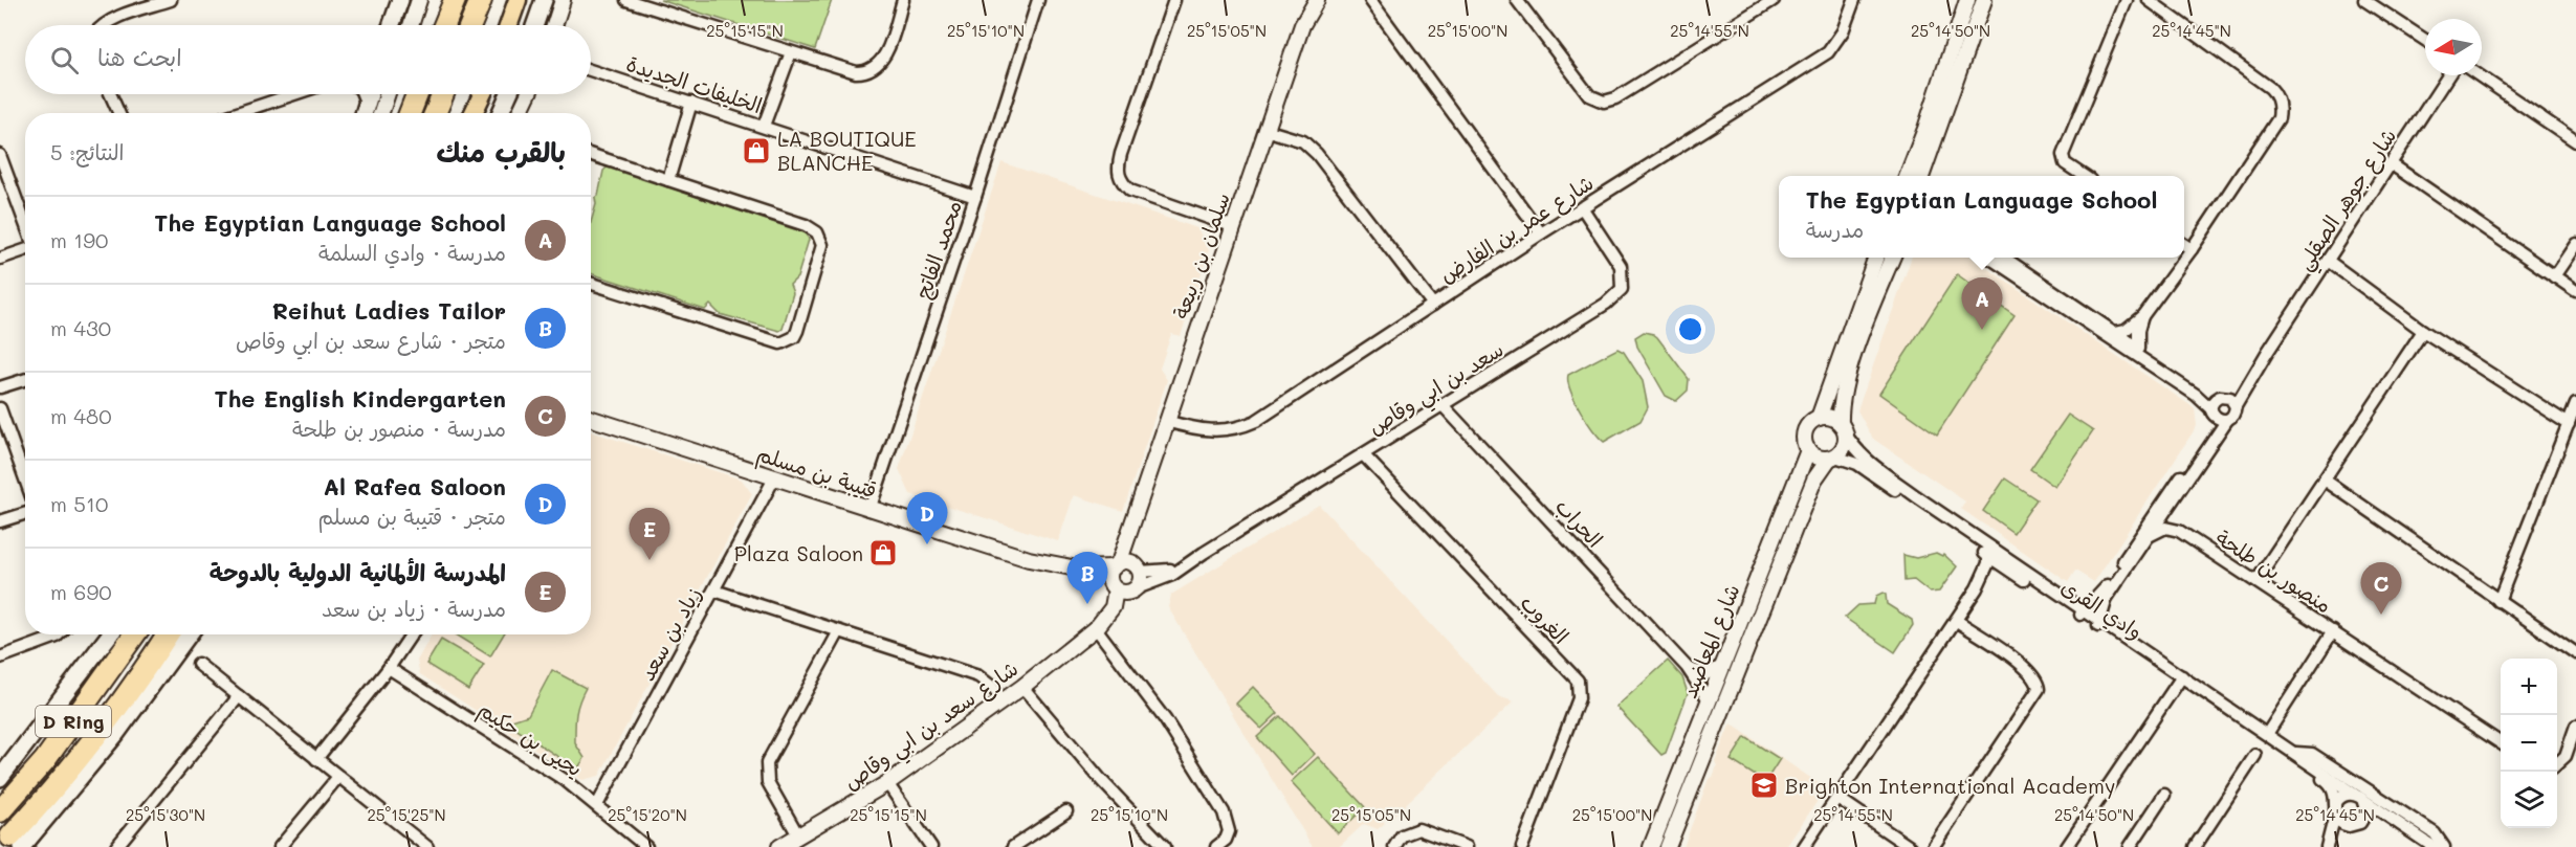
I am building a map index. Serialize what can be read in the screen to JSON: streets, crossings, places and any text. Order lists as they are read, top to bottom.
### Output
{
  "streets": {
    "highway": ["D Ring"],
    "street": [
      "الخليفات الجديدة",
      "شارع جوهر الصقلي",
      "شارع عمر بن الفارض",
      "محمد الفاتح",
      "سلمان بن ربيعة",
      "سعد بن ابي وقاص",
      "قتيبة بن مسلم",
      "الحراب",
      "منصور بن طلحة",
      "وادي القرى",
      "الغروب",
      "زياد بن سعد",
      "شارع المعاضيد",
      "شارع سعد بن ابي وقاص",
      "يحيى بن حكيم"
    ]
  },
  "crossings": [
    ["الخليفات الجديدة", "محمد الفاتح"],
    ["شارع عمر بن الفارض", "سلمان بن ربيعة"],
    ["شارع عمر بن الفارض", "سعد بن ابي وقاص"],
    ["محمد الفاتح", "قتيبة بن مسلم"],
    ["سلمان بن ربيعة", "قتيبة بن مسلم"],
    ["سلمان بن ربيعة", "شارع سعد بن ابي وقاص"],
    ["سعد بن ابي وقاص", "الحراب"],
    ["سعد بن ابي وقاص", "الغروب"],
    ["سعد بن ابي وقاص", "شارع سعد بن ابي وقاص"],
    ["قتيبة بن مسلم", "زياد بن سعد"],
    ["قتيبة بن مسلم", "شارع سعد بن ابي وقاص"],
    ["الحراب", "شارع المعاضيد"],
    ["وادي القرى", "شارع المعاضيد"],
    ["زياد بن سعد", "يحيى بن حكيم"]
  ],
  "places": {
    "shop": ["LA BOUTIQUE BLANCHE", "Plaza Saloon"],
    "school or university": ["Brighton International Academy"]
  },
  "north": "left",
  "page": {
    "search": "ابحث هنا",
    "heading": ["بالقرب منك", "النتائج: 5"],
    "popup": ["The Egyptian Language School", "مدرسة"],
    "list": [
      {
        "mark": "A",
        "name": "The Egyptian Language School",
        "note": "مدرسة · وادي السلمة",
        "value": "190 m"
      },
      {
        "mark": "B",
        "name": "Reihut Ladies Tailor",
        "note": "متجر · شارع سعد بن ابي وقاص",
        "value": "430 m"
      },
      {
        "mark": "C",
        "name": "The English Kindergarten",
        "note": "مدرسة · منصور بن طلحة",
        "value": "480 m"
      },
      {
        "mark": "D",
        "name": "Al Rafea Saloon",
        "note": "متجر · قتيبة بن مسلم",
        "value": "510 m"
      },
      {
        "mark": "E",
        "name": "المدرسة الألمانية الدولية بالدوحة",
        "note": "مدرسة · زياد بن سعد",
        "value": "690 m"
      }
    ],
    "pins": [
      "A",
      "D",
      "E",
      "B",
      "C"
    ],
    "map_buttons": ["+", "−"]
  },
  "coordinates": [
    "25°14'55\"N",
    "25°14'50\"N",
    "25°15'15\"N",
    "25°15'10\"N",
    "25°15'05\"N",
    "25°15'00\"N",
    "25°14'45\"N",
    "25°15'30\"N",
    "25°15'25\"N",
    "25°15'20\"N"
  ]
}
